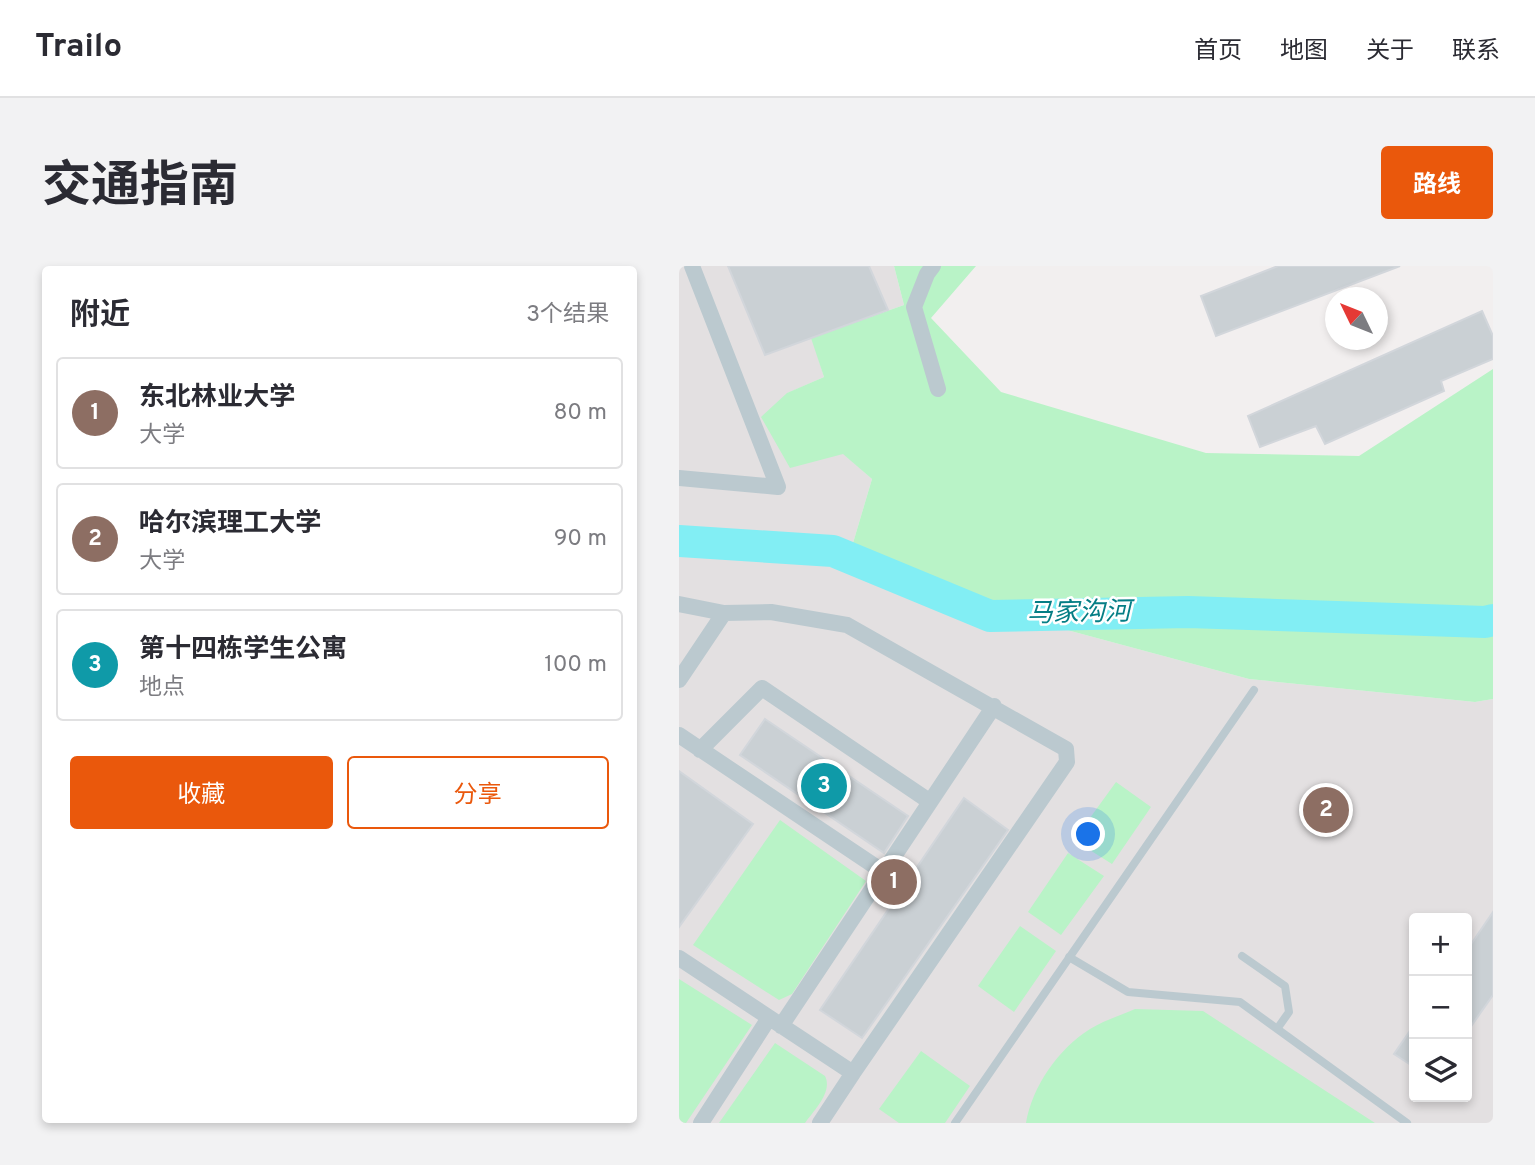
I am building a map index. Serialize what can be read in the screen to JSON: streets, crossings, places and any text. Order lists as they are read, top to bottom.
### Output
{
  "water": ["马家沟河"],
  "north": "top left",
  "page": {
    "header": "Trailo",
    "nav": [
      "首页",
      "地图",
      "关于",
      "联系"
    ],
    "title": "交通指南",
    "buttons": [
      "路线",
      ["收藏", "分享"]
    ],
    "heading": ["附近", "3个结果"],
    "list": [
      {
        "mark": "1",
        "name": "东北林业大学",
        "note": "大学",
        "value": "80 m"
      },
      {
        "mark": "2",
        "name": "哈尔滨理工大学",
        "note": "大学",
        "value": "90 m"
      },
      {
        "mark": "3",
        "name": "第十四栋学生公寓",
        "note": "地点",
        "value": "100 m"
      }
    ],
    "pins": ["3", "2", "1"],
    "map_buttons": ["+", "−"]
  }
}
